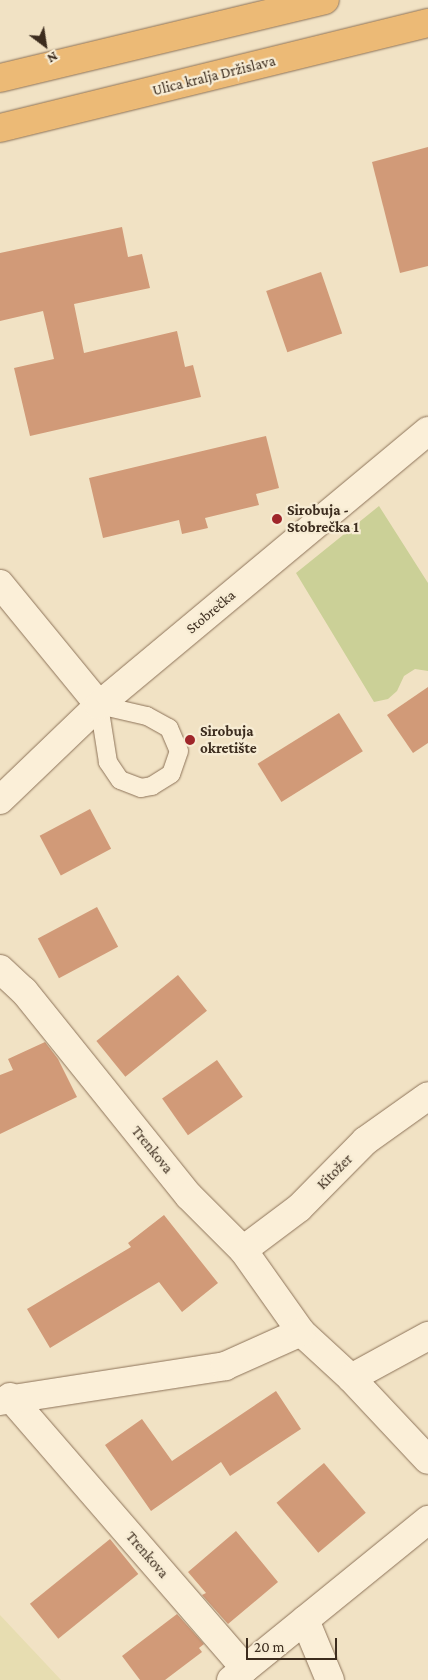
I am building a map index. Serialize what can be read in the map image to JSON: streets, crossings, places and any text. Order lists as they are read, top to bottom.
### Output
{
  "streets": {
    "highway": ["Ulica kralja Držislava"],
    "street": ["Stobrečka", "Trenkova", "Kitožer"]
  },
  "crossings": [
    ["Trenkova", "Kitožer"]
  ],
  "places": ["Sirobuja - Stobrečka 1", "Sirobuja okretište"],
  "scale_bar": "20 m",
  "north": "bottom right"
}
